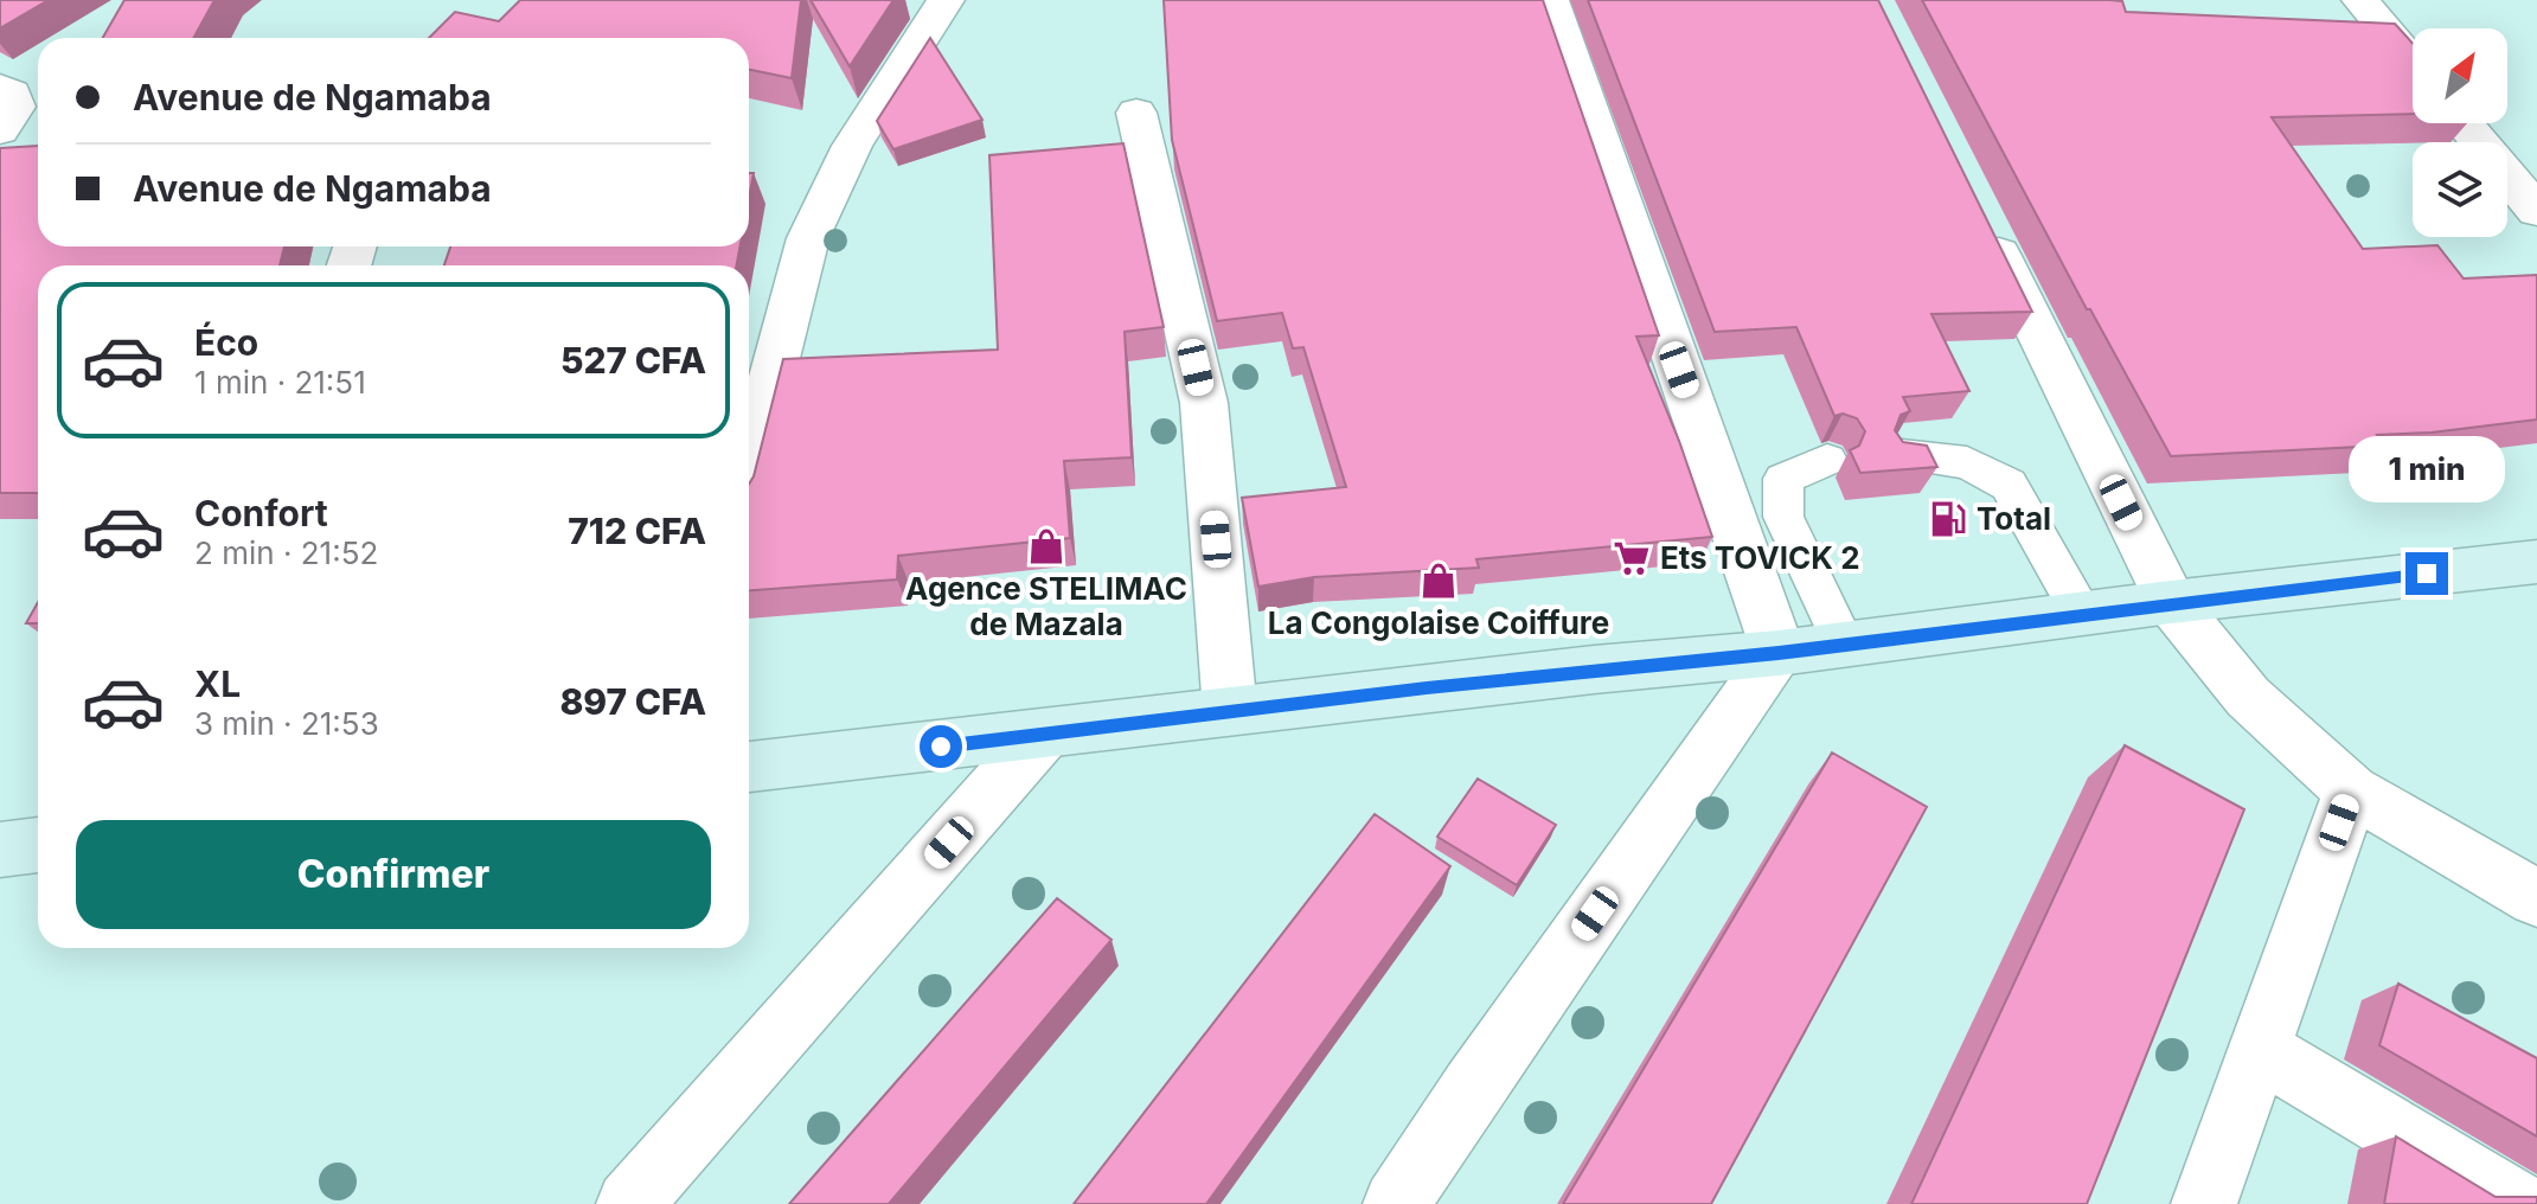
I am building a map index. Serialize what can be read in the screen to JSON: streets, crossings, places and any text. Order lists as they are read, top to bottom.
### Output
{
  "places": {
    "fuel station": ["Total"],
    "shop": ["Agence STELIMAC de Mazala", "La Congolaise Coiffure"],
    "supermarket": ["Ets TOVICK 2"]
  },
  "north": "top right",
  "page": {
    "banner": ["Avenue de Ngamaba", "Avenue de Ngamaba"],
    "list": [
      {
        "name": "Éco",
        "note": "1 min · 21:51",
        "value": "527 CFA"
      },
      {
        "name": "Confort",
        "note": "2 min · 21:52",
        "value": "712 CFA"
      },
      {
        "name": "XL",
        "note": "3 min · 21:53",
        "value": "897 CFA"
      }
    ],
    "bubble": "1 min",
    "buttons": "Confirmer"
  }
}
